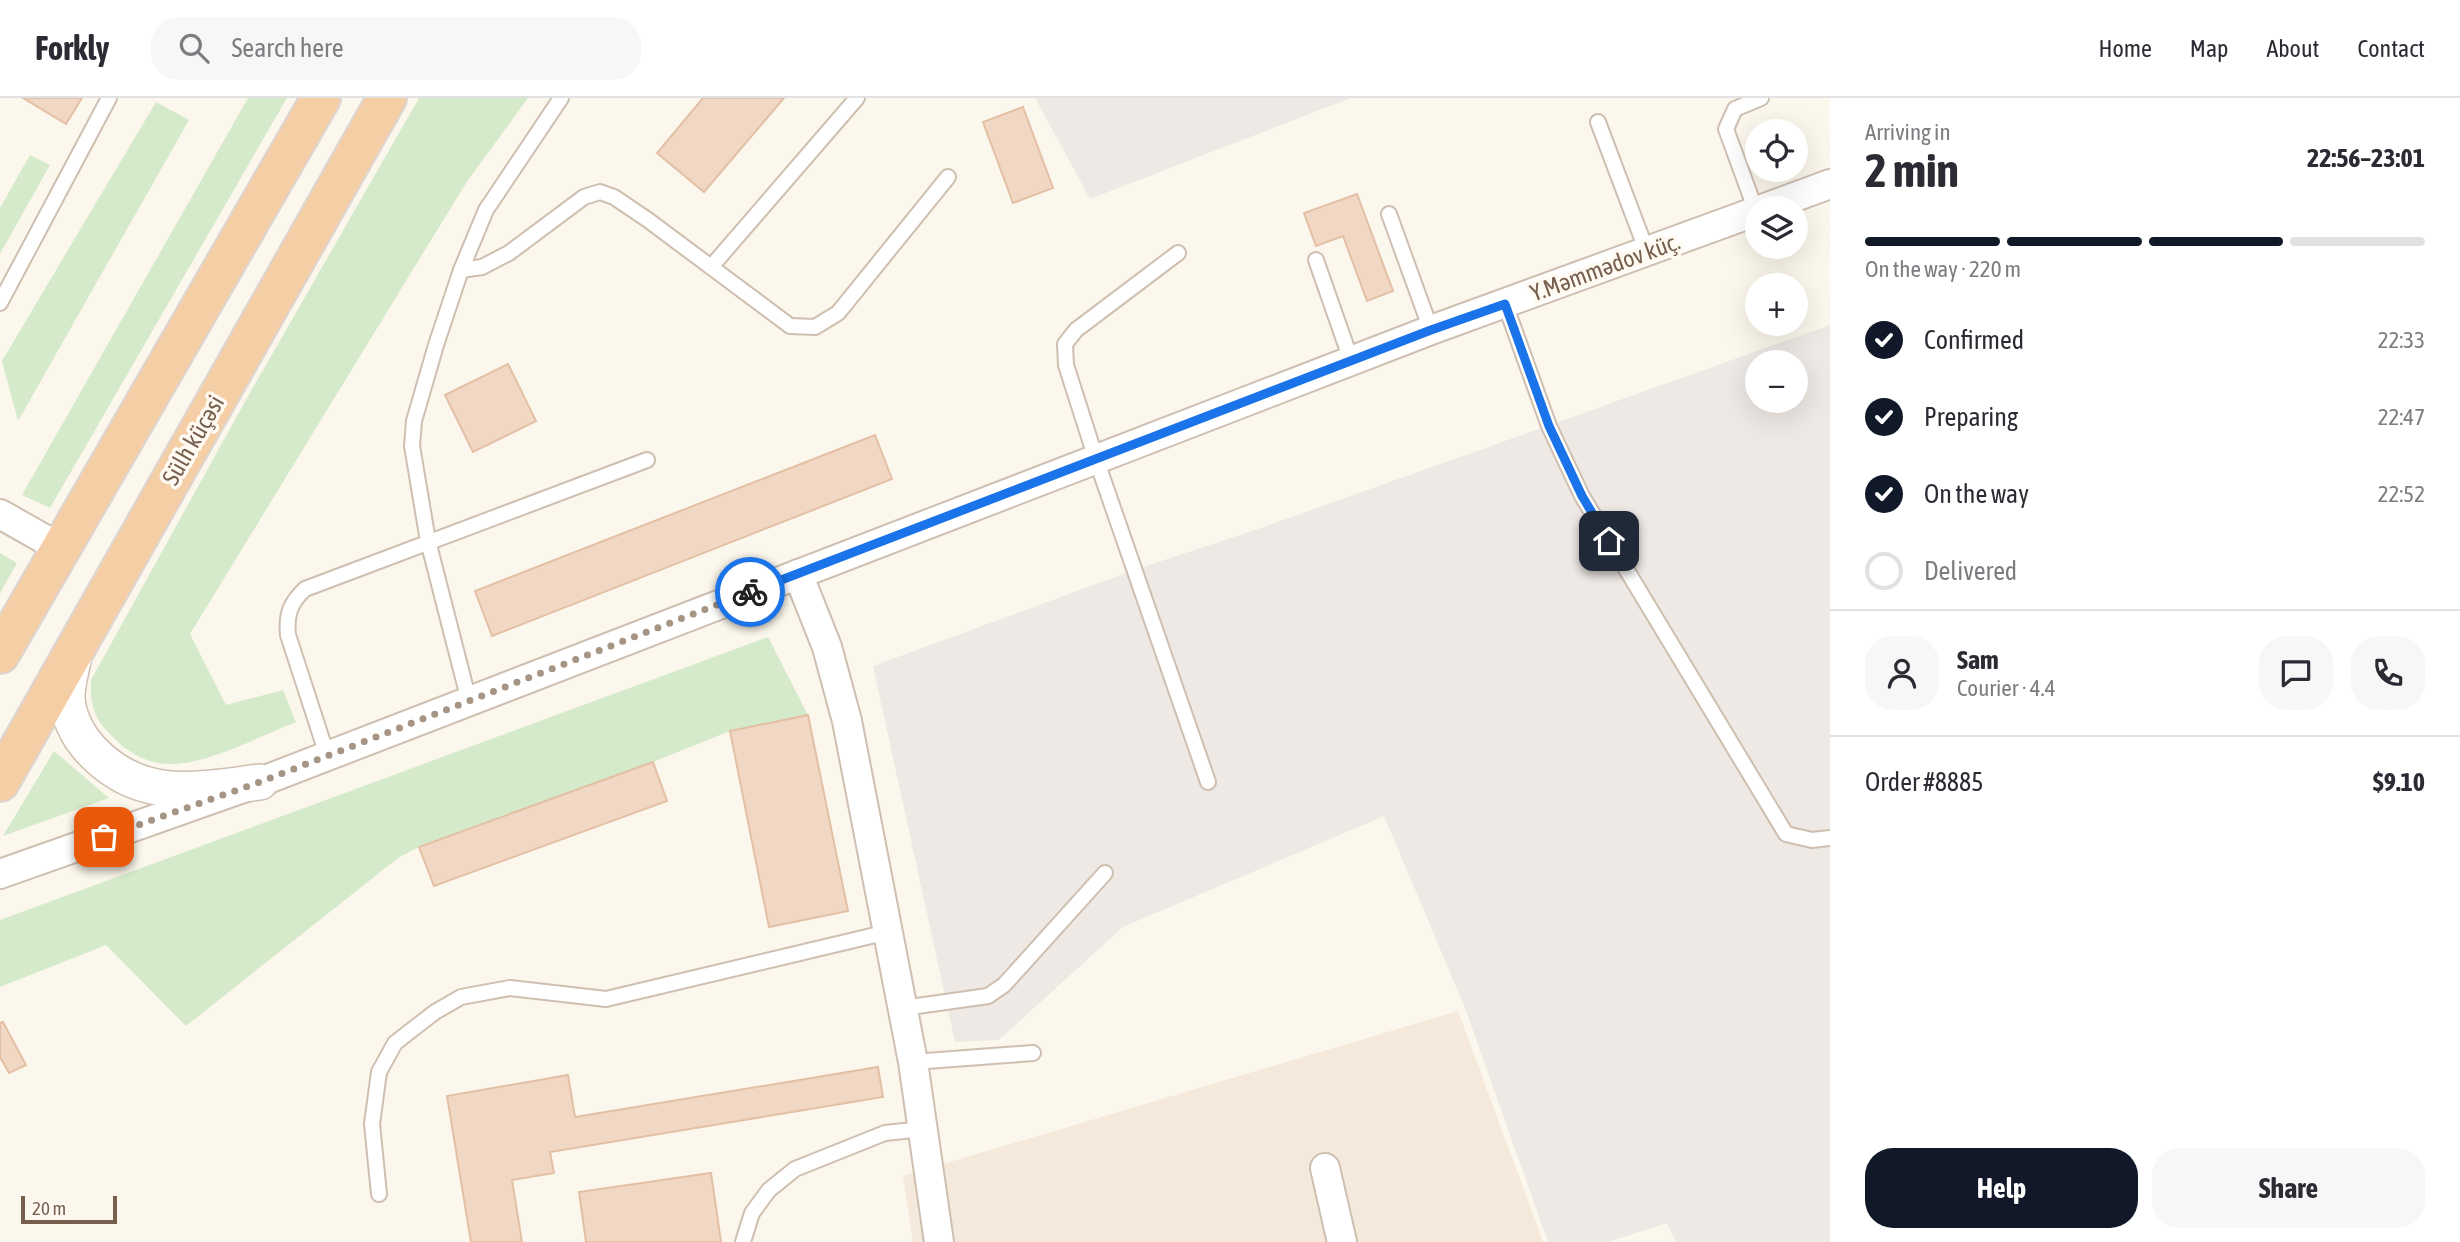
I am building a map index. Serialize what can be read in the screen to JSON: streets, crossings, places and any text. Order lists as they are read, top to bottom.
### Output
{
  "streets": {
    "highway": ["Sülh küçəsi"],
    "street": ["Y.Məmmədov küç."]
  },
  "scale_bar": "20 m",
  "page": {
    "header": "Forkly",
    "search": "Search here",
    "nav": [
      "Home",
      "Map",
      "About",
      "Contact"
    ],
    "heading": ["2 min", "Arriving in", "22:56–23:01"],
    "panel": [
      "Sam",
      "Courier · 4.4",
      "Order #8885",
      "$9.10"
    ],
    "map_buttons": ["+", "−"],
    "bar": "On the way · 220 m",
    "list": [
      ["Confirmed", "22:33"],
      ["Preparing", "22:47"],
      ["On the way", "22:52"],
      "Delivered"
    ],
    "buttons": ["Help", "Share"],
    "scale": "20 m"
  }
}
